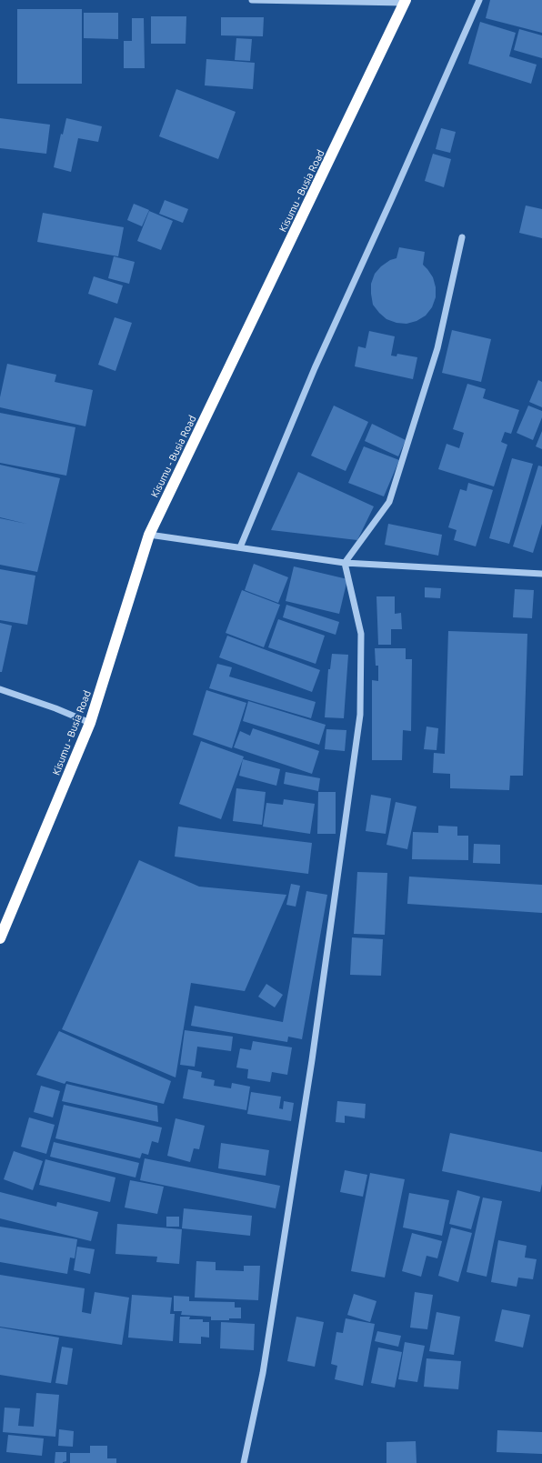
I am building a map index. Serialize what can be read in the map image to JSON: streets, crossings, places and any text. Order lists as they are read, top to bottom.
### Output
{
  "streets": {
    "highway": ["Kisumu - Busia Road"]
  }
}
